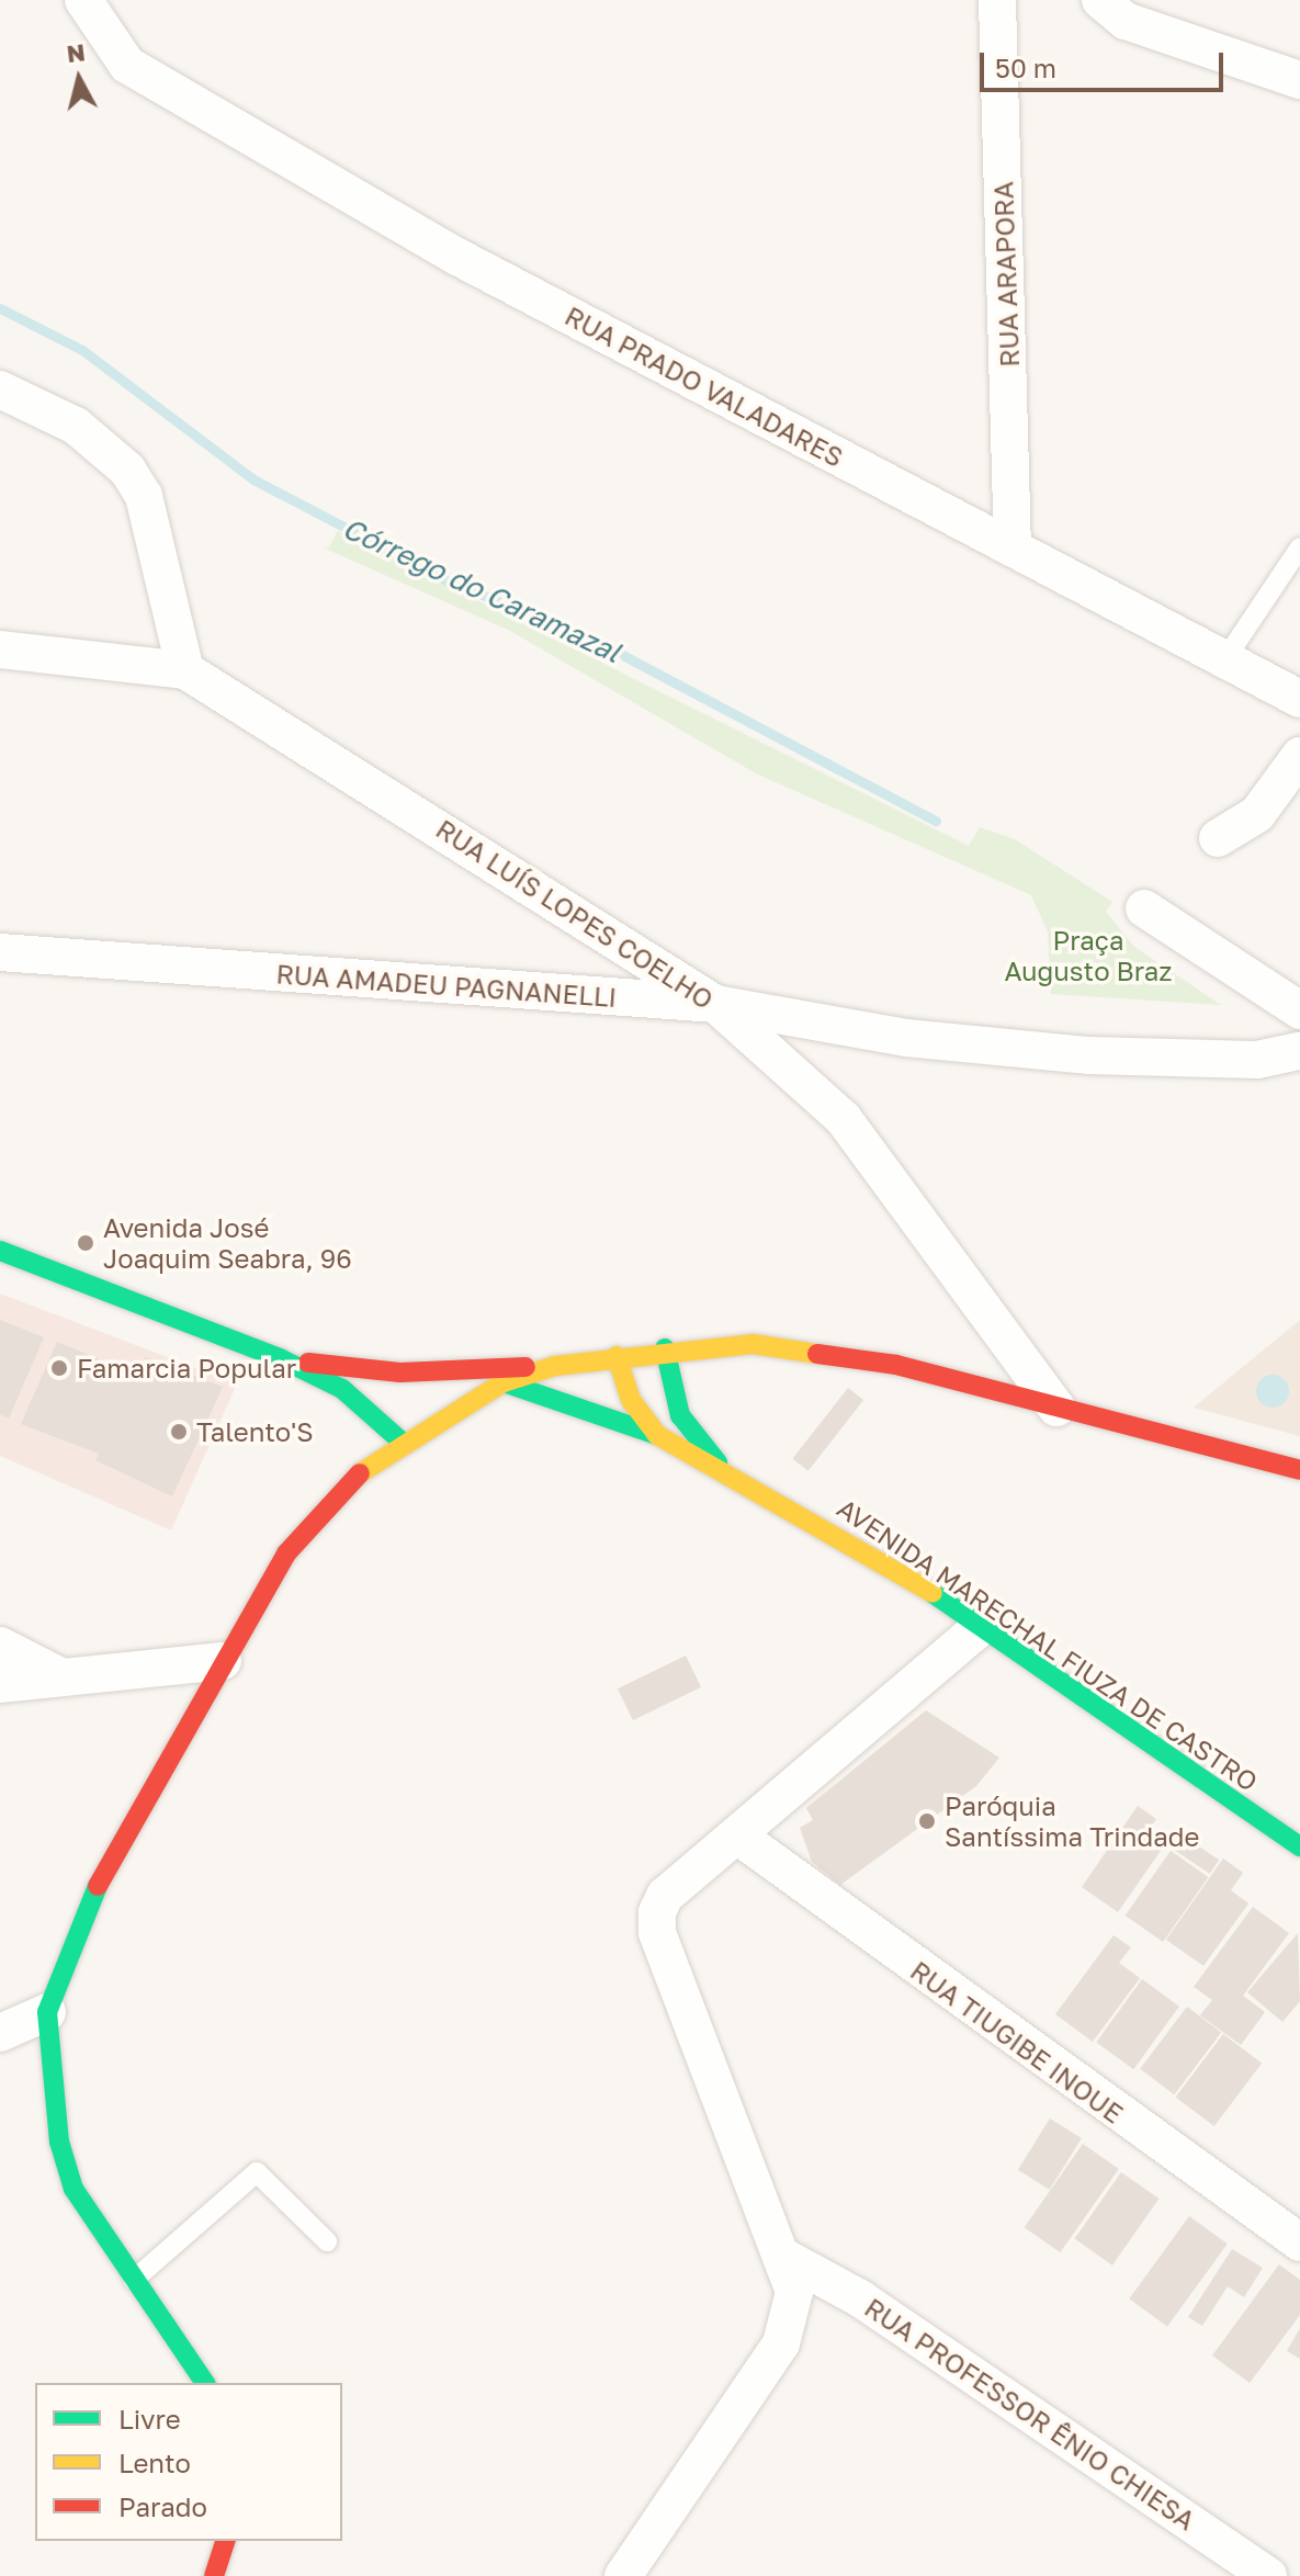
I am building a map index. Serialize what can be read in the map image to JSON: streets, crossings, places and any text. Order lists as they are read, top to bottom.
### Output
{
  "streets": {
    "main road": ["AVENIDA MARECHAL FIUZA DE CASTRO"],
    "street": [
      "RUA ARAPORA",
      "RUA PRADO VALADARES",
      "RUA LUÍS LOPES COELHO",
      "RUA AMADEU PAGNANELLI",
      "RUA TIUGIBE INOUE",
      "RUA PROFESSOR ÊNIO CHIESA"
    ]
  },
  "crossings": [
    ["RUA ARAPORA", "RUA PRADO VALADARES"],
    ["RUA LUÍS LOPES COELHO", "RUA AMADEU PAGNANELLI"]
  ],
  "water": ["Córrego do Caramazal"],
  "parks": ["Praça Augusto Braz"],
  "places": [
    "Avenida José Joaquim Seabra, 96",
    "Famarcia Popular",
    "Talento'S",
    "Paróquia Santíssima Trindade"
  ],
  "legend": ["Livre", "Lento", "Parado"],
  "scale_bar": "50 m",
  "north": "top"
}
